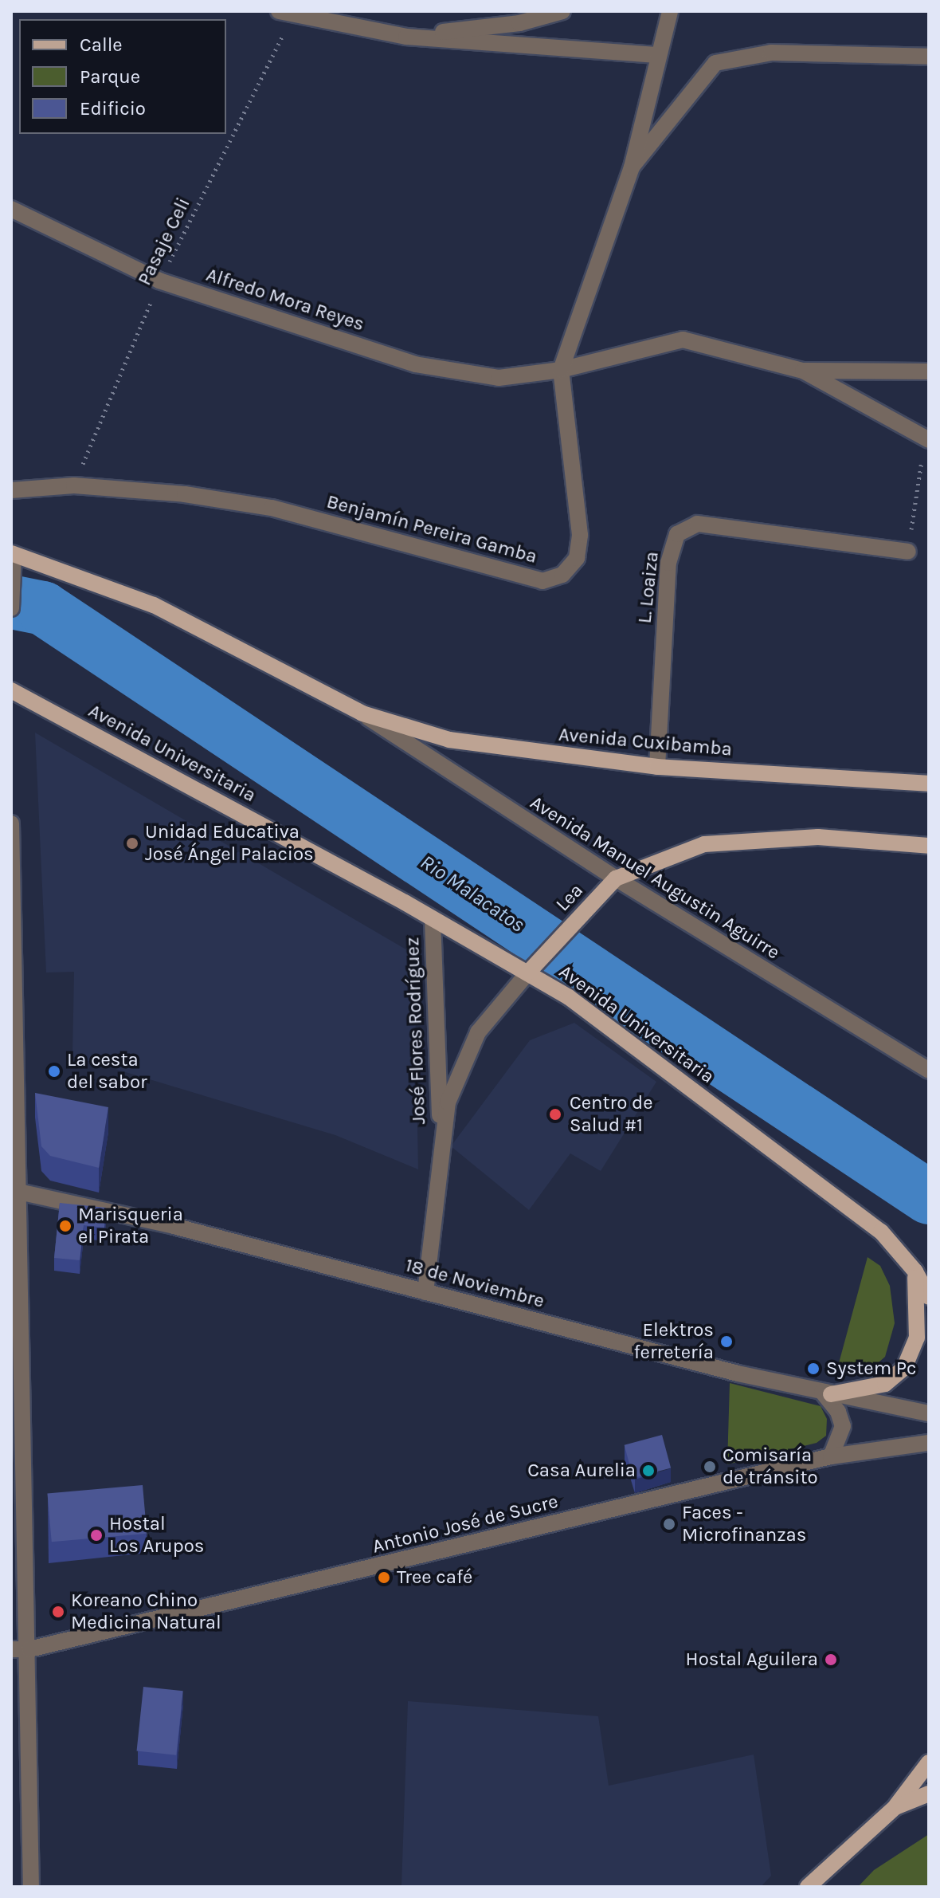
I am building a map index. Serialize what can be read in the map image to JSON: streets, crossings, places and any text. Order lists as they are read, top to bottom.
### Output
{
  "streets": {
    "main road": ["Avenida Cuxibamba", "Avenida Universitaria", "Lea"],
    "street": [
      "Alfredo Mora Reyes",
      "Benjamín Pereira Gamba",
      "L. Loaiza",
      "Avenida Manuel Augustin Aguirre",
      "José Flores Rodríguez",
      "18 de Noviembre",
      "Antonio José de Sucre"
    ],
    "path": ["Pasaje Celi"]
  },
  "crossings": [
    ["Pasaje Celi", "Alfredo Mora Reyes"],
    ["Pasaje Celi", "Benjamín Pereira Gamba"],
    ["Alfredo Mora Reyes", "Benjamín Pereira Gamba"],
    ["L. Loaiza", "Avenida Cuxibamba"],
    ["Avenida Cuxibamba", "Avenida Manuel Augustin Aguirre"],
    ["Avenida Universitaria", "Lea"],
    ["Avenida Universitaria", "José Flores Rodríguez"],
    ["Avenida Manuel Augustin Aguirre", "Lea"],
    ["Lea", "José Flores Rodríguez"],
    ["José Flores Rodríguez", "18 de Noviembre"]
  ],
  "water": ["Rio Malacatos"],
  "places": [
    "Unidad Educativa José Ángel Palacios",
    "La cesta del sabor",
    "Centro de Salud #1",
    "Marisqueria el Pirata",
    "Elektros ferretería",
    "System Pc",
    "Comisaría de tránsito",
    "Casa Aurelia",
    "Faces - Microfinanzas",
    "Hostal Los Arupos",
    "Tree café",
    "Koreano Chino Medicina Natural",
    "Hostal Aguilera"
  ],
  "legend": ["Calle", "Parque", "Edificio"]
}
